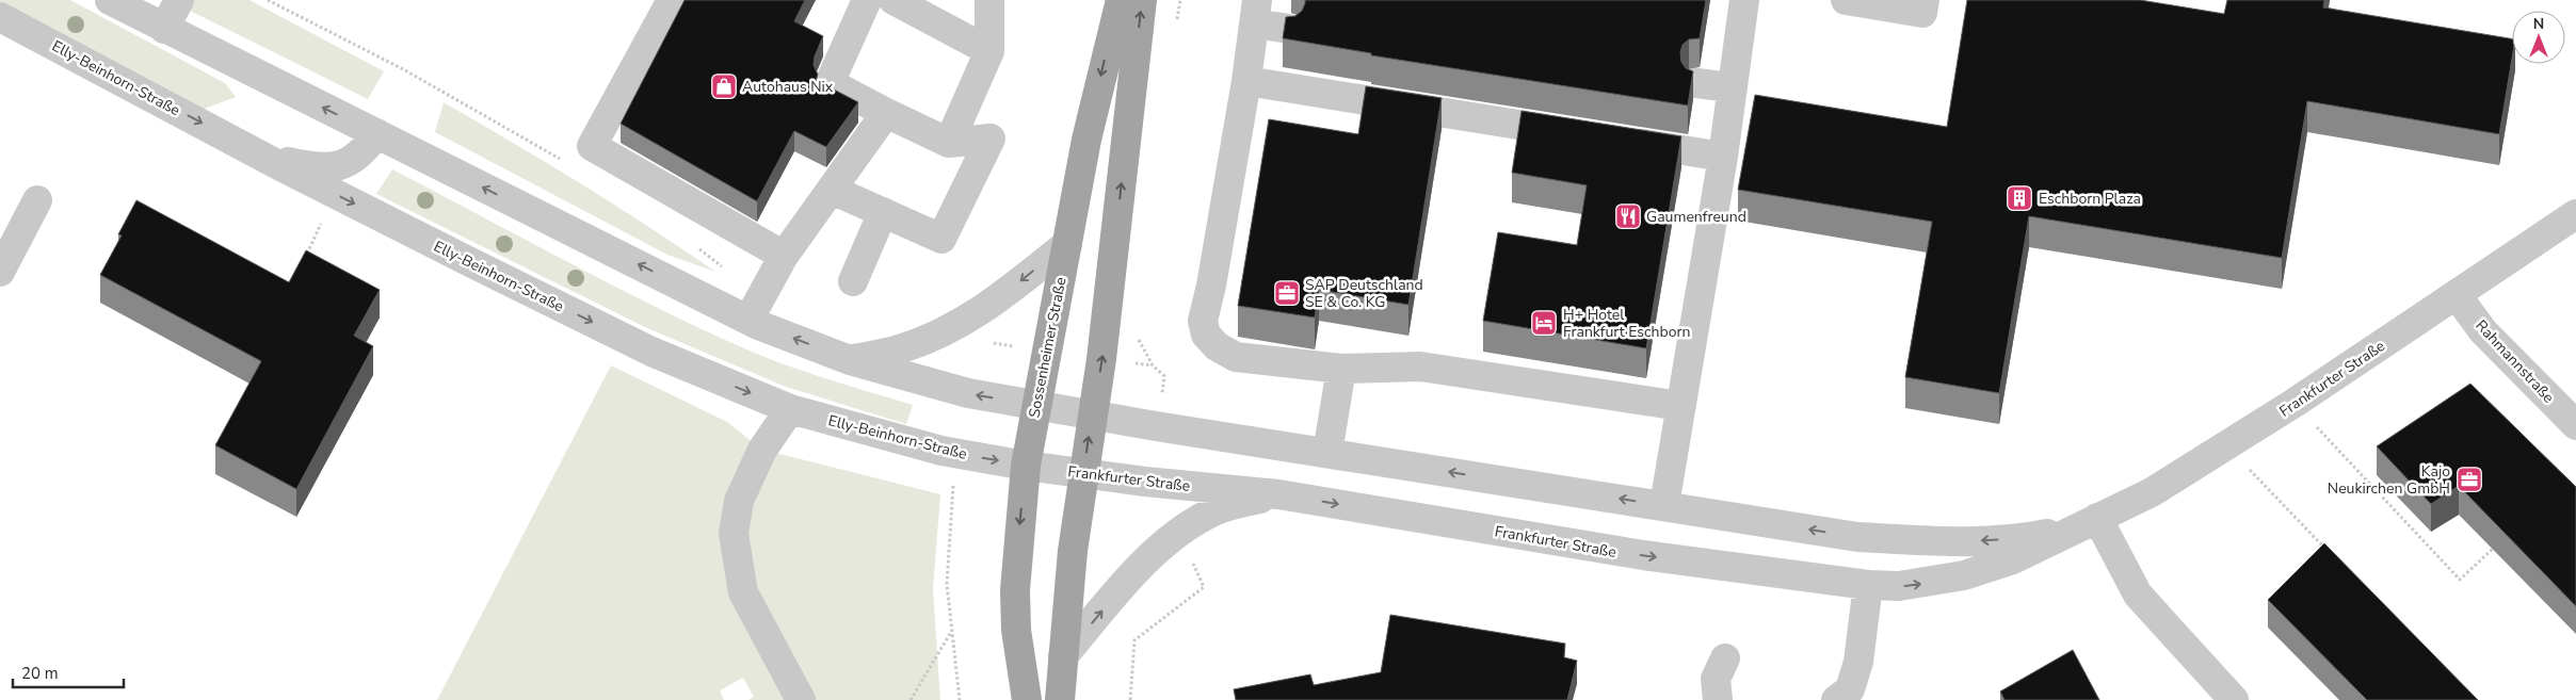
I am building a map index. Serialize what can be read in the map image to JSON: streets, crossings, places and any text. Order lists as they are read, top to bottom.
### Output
{
  "streets": {
    "main road": ["Sossenheimer Straße"],
    "street": ["Elly-Beinhorn-Straße", "Rahmannstraße", "Frankfurter Straße"]
  },
  "crossings": [
    ["Elly-Beinhorn-Straße", "Sossenheimer Straße"],
    ["Elly-Beinhorn-Straße", "Frankfurter Straße"],
    ["Sossenheimer Straße", "Frankfurter Straße"],
    ["Rahmannstraße", "Frankfurter Straße"]
  ],
  "places": {
    "shop": ["Autohaus Nix"],
    "building": ["Eschborn Plaza"],
    "restaurant": ["Gaumenfreund"],
    "office": ["SAP Deutschland SE & Co. KG", "Kajo Neukirchen GmbH"],
    "hotel": ["H+ Hotel Frankfurt Eschborn"]
  },
  "scale_bar": "20 m",
  "north": "top"
}
